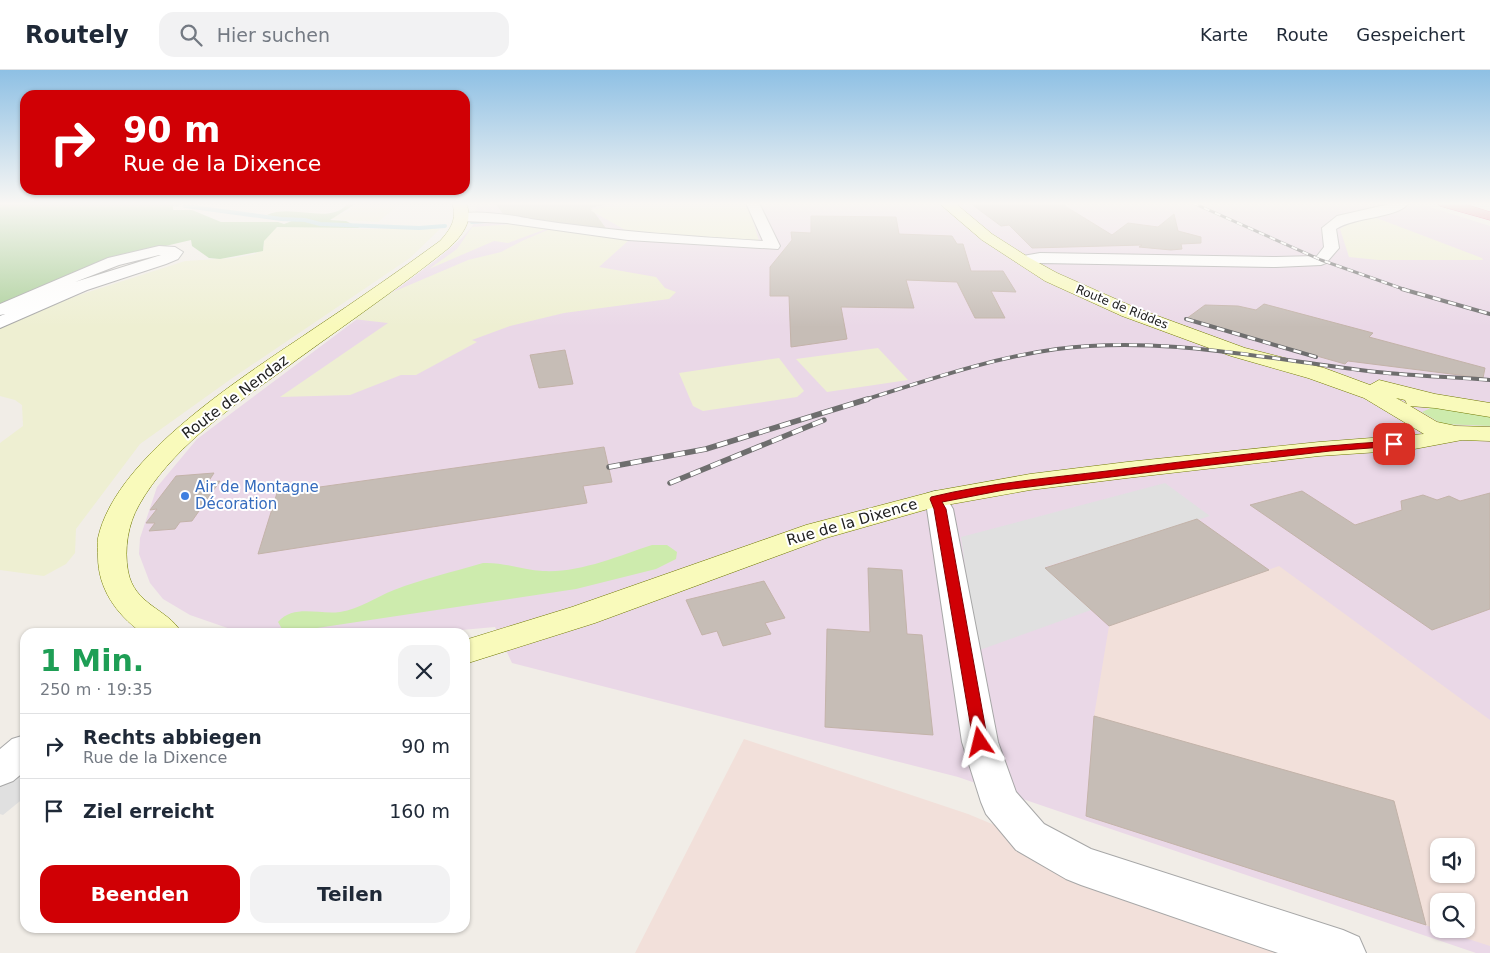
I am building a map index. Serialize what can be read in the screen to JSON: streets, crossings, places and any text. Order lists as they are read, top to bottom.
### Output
{
  "streets": {
    "main road": ["Route de Riddes", "Route de Nendaz", "Rue de la Dixence"]
  },
  "crossings": [
    ["Route de Riddes", "Rue de la Dixence"]
  ],
  "places": ["Air de Montagne Décoration"],
  "page": {
    "header": "Routely",
    "search": "Hier suchen",
    "nav": ["Karte", "Route", "Gespeichert"],
    "turn": ["90 m", "Rue de la Dixence"],
    "heading": ["1 Min.", "250 m · 19:35"],
    "list": [
      {
        "name": "Rechts abbiegen",
        "note": "Rue de la Dixence",
        "value": "90 m"
      },
      {
        "name": "Ziel erreicht",
        "value": "160 m"
      }
    ],
    "buttons": ["Beenden", "Teilen"]
  }
}
